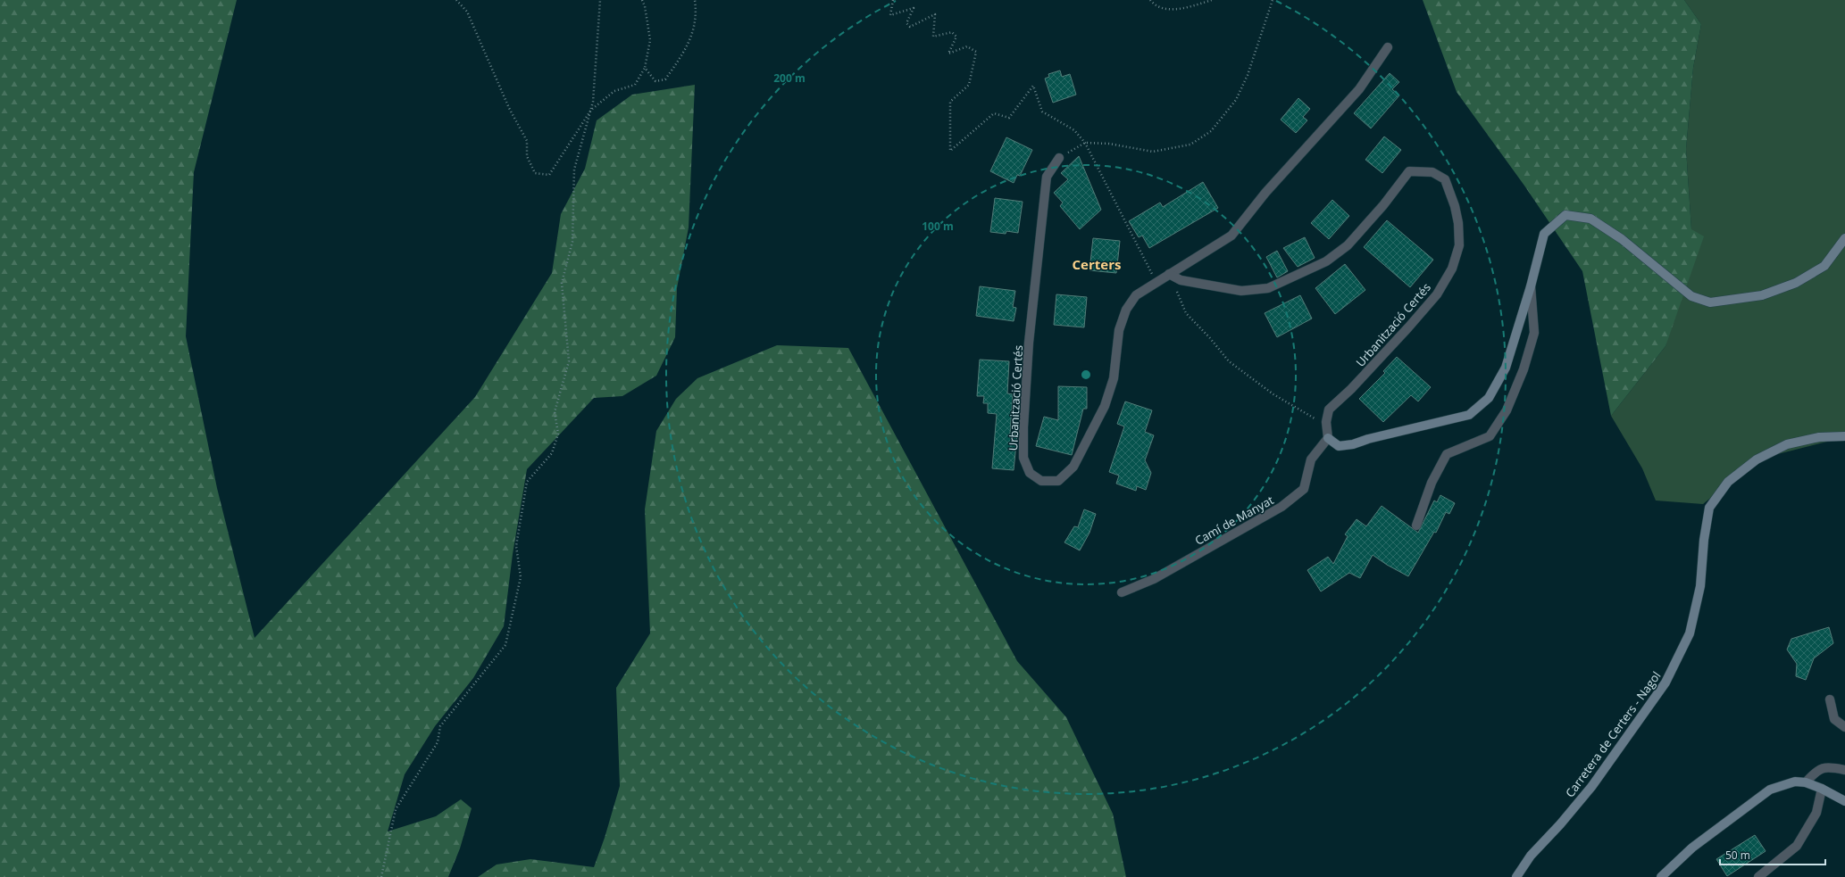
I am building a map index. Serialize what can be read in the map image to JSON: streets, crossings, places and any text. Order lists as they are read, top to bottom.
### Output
{
  "streets": {
    "main road": ["Carretera de Certers - Nagol"],
    "street": ["Urbanització Certés", "Camí de Manyat"]
  },
  "crossings": [
    ["Urbanització Certés", "Camí de Manyat"]
  ],
  "districts": ["Certers"],
  "scale_bar": "50 m",
  "rings": ["200 m", "100 m"]
}
